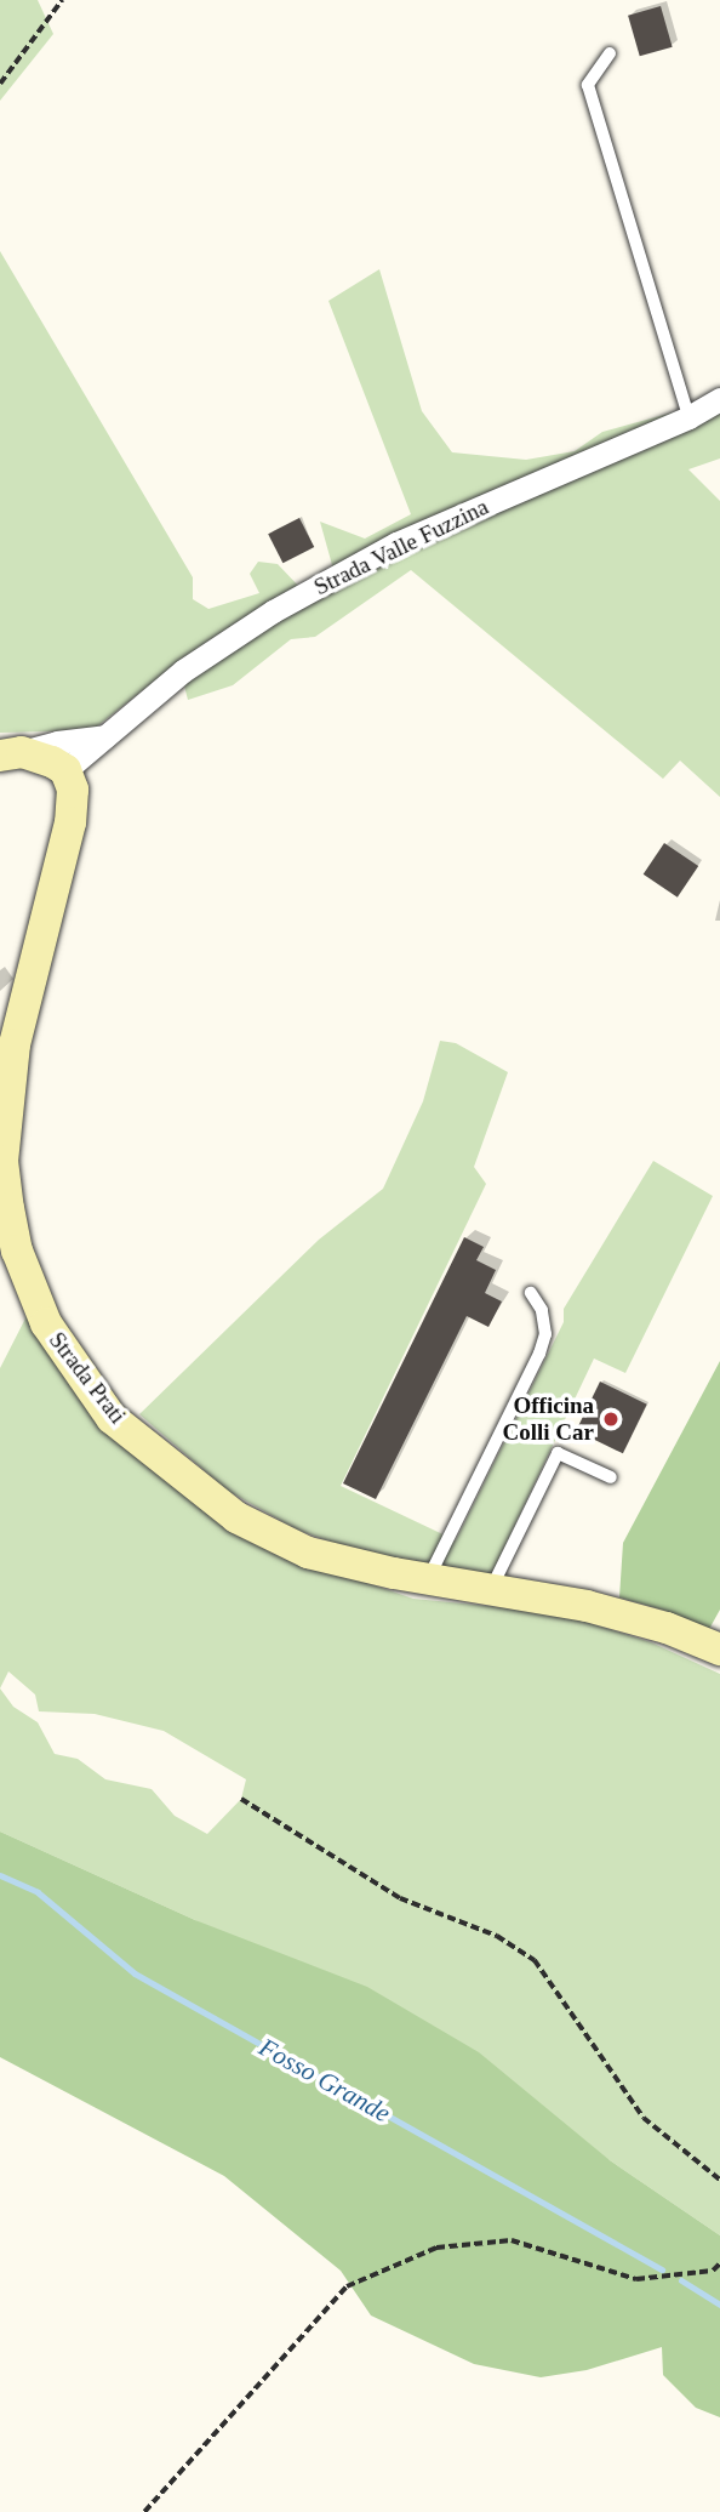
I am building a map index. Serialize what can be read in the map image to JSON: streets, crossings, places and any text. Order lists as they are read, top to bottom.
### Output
{
  "streets": {
    "street": ["Strada Valle Fuzzina", "Strada Prati"]
  },
  "crossings": [
    ["Strada Valle Fuzzina", "Strada Prati"]
  ],
  "water": ["Fosso Grande"],
  "places": ["Officina Colli Car"]
}
